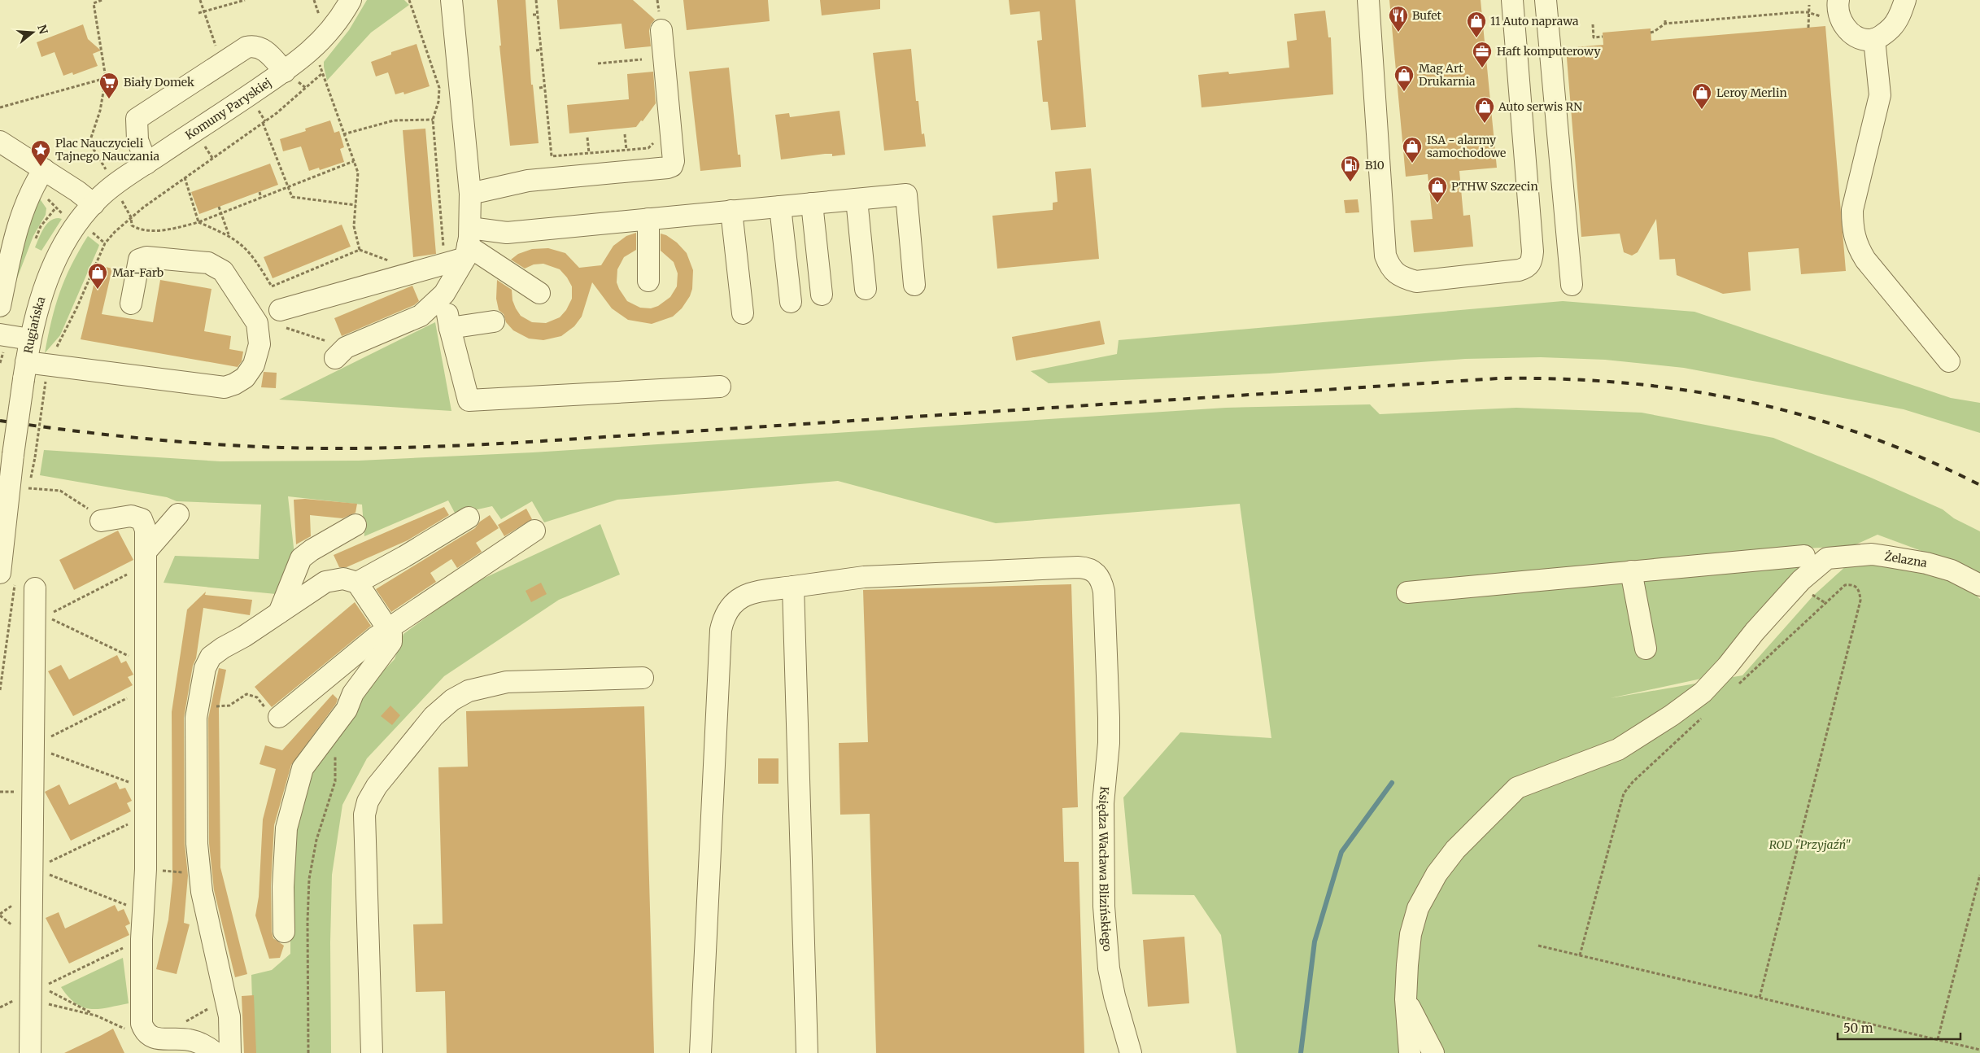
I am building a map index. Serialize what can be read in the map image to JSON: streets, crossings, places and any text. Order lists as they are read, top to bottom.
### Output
{
  "streets": {
    "street": [
      "Komuny Paryskiej",
      "Rugiańska",
      "Żelazna",
      "Księdza Wacława Blizińskiego"
    ]
  },
  "crossings": [
    ["Komuny Paryskiej", "Rugiańska"]
  ],
  "parks": ["ROD \"Przyjaźń\""],
  "places": {
    "restaurant": ["Bufet"],
    "shop": [
      "11 Auto naprawa",
      "Mag Art Drukarnia",
      "Leroy Merlin",
      "Auto serwis RN",
      "ISA - alarmy samochodowe",
      "PTHW Szczecin",
      "Mar-Farb"
    ],
    "office": ["Haft komputerowy"],
    "supermarket": ["Biały Domek"],
    "place": ["Plac Nauczycieli Tajnego Nauczania"],
    "fuel station": ["B10"]
  },
  "scale_bar": "50 m",
  "north": "right"
}
